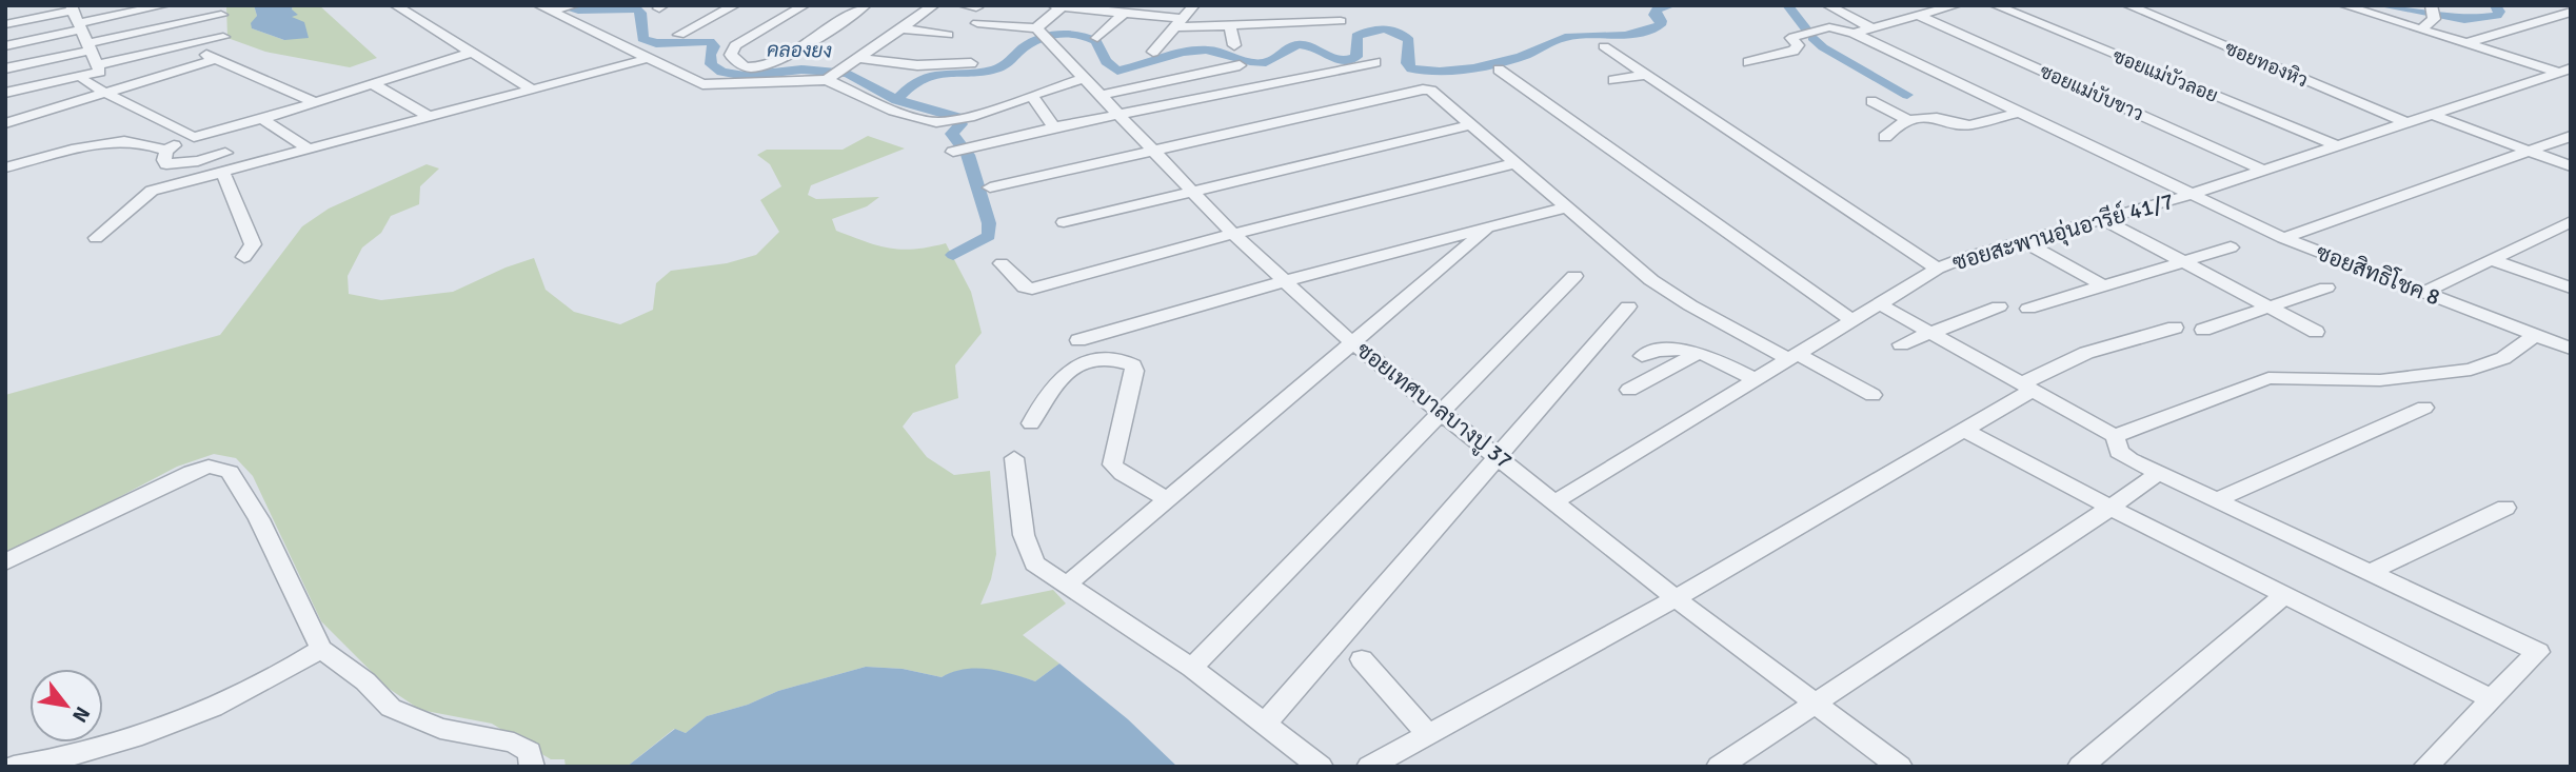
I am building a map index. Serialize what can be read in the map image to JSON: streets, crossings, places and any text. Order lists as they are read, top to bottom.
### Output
{
  "streets": {
    "street": [
      "ซอยทองหิว",
      "ซอยแม่บัวลอย",
      "ซอยแม่บับขาว",
      "ซอยสะพานอุ่นอารีย์ 41/7",
      "ซอยสิทธิโชค 8",
      "ซอยเทศบาลบางปู 37"
    ]
  },
  "crossings": [
    ["ซอยทองหิว", "ซอยสะพานอุ่นอารีย์ 41/7"],
    ["ซอยแม่บัวลอย", "ซอยสะพานอุ่นอารีย์ 41/7"],
    ["ซอยแม่บับขาว", "ซอยสะพานอุ่นอารีย์ 41/7"],
    ["ซอยสะพานอุ่นอารีย์ 41/7", "ซอยสิทธิโชค 8"],
    ["ซอยสะพานอุ่นอารีย์ 41/7", "ซอยเทศบาลบางปู 37"]
  ],
  "water": ["คลองยง"],
  "north": "bottom right"
}
